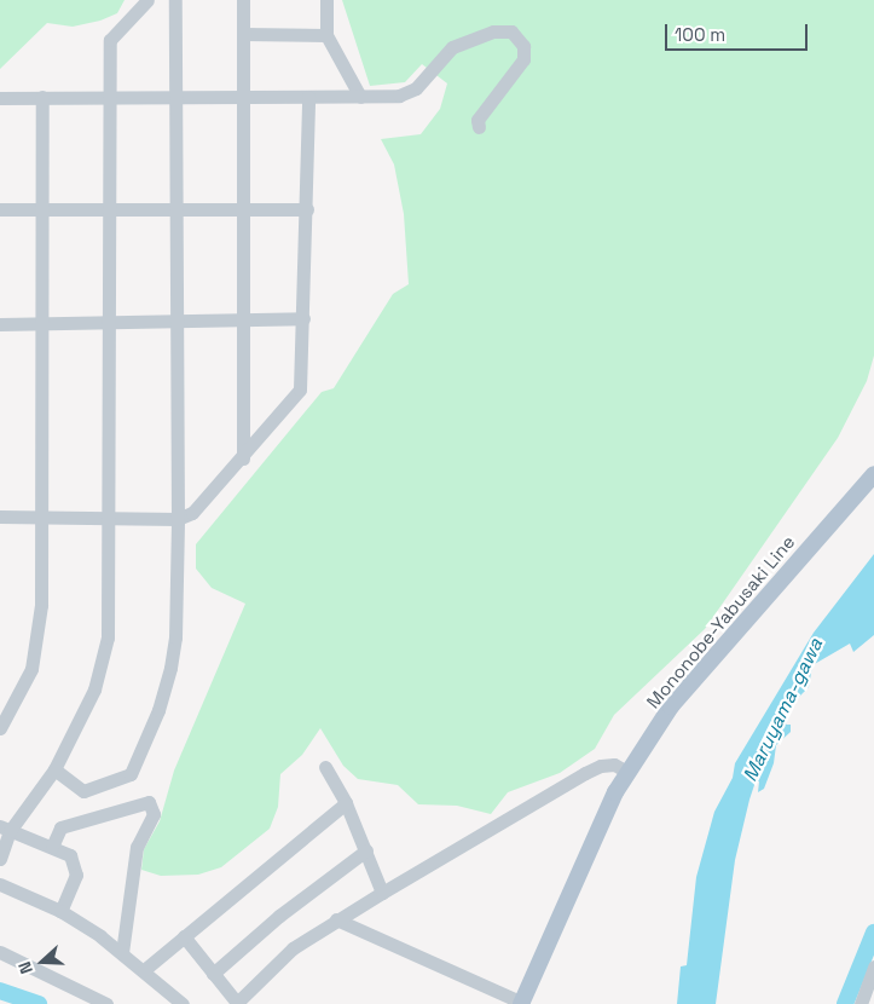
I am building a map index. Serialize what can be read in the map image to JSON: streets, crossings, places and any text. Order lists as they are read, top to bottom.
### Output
{
  "streets": {
    "main road": ["Mononobe-Yabusaki Line"]
  },
  "water": ["Maruyama-gawa"],
  "scale_bar": "100 m",
  "north": "left"
}
